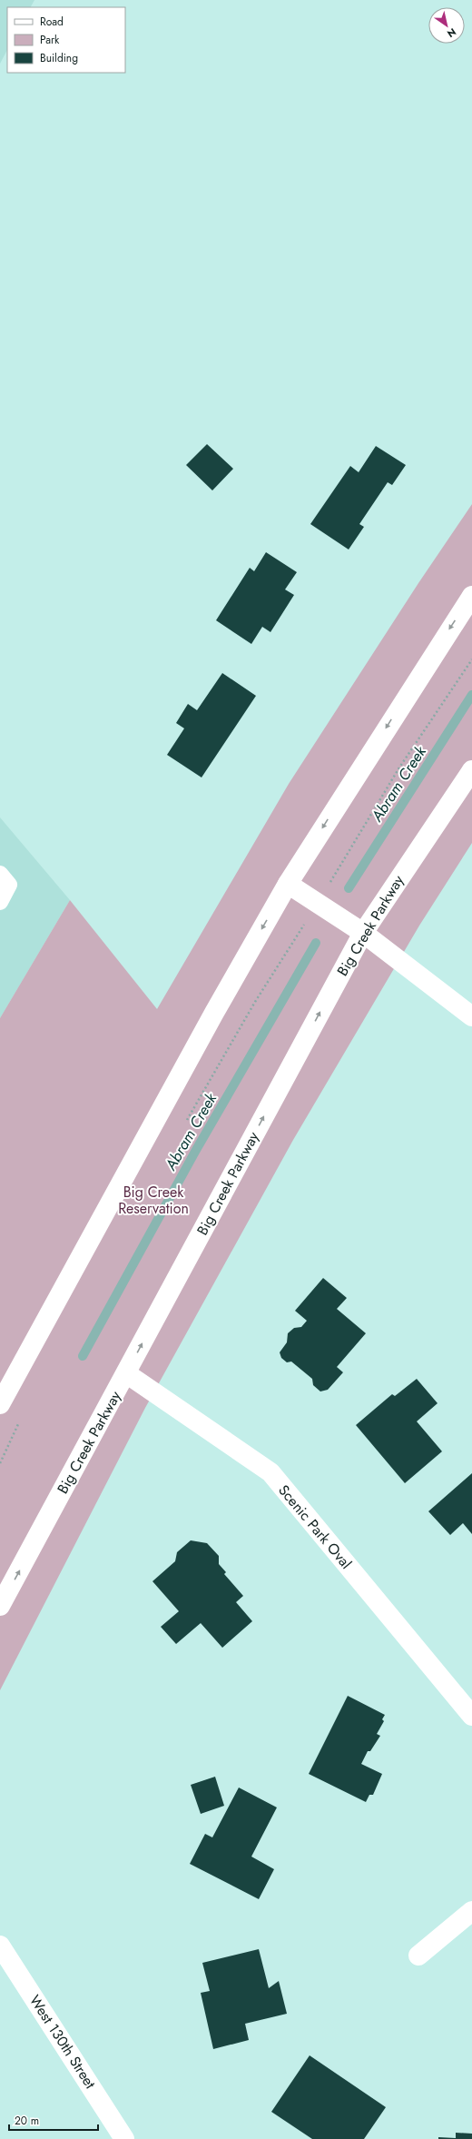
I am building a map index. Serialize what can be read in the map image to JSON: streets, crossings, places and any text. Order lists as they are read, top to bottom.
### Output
{
  "streets": {
    "street": ["Big Creek Parkway", "Scenic Park Oval", "West 130th Street"]
  },
  "crossings": [
    ["Big Creek Parkway", "Scenic Park Oval"]
  ],
  "water": ["Abram Creek"],
  "parks": ["Big Creek Reservation"],
  "legend": ["Road", "Park", "Building"],
  "scale_bar": "20 m",
  "north": "bottom right"
}
